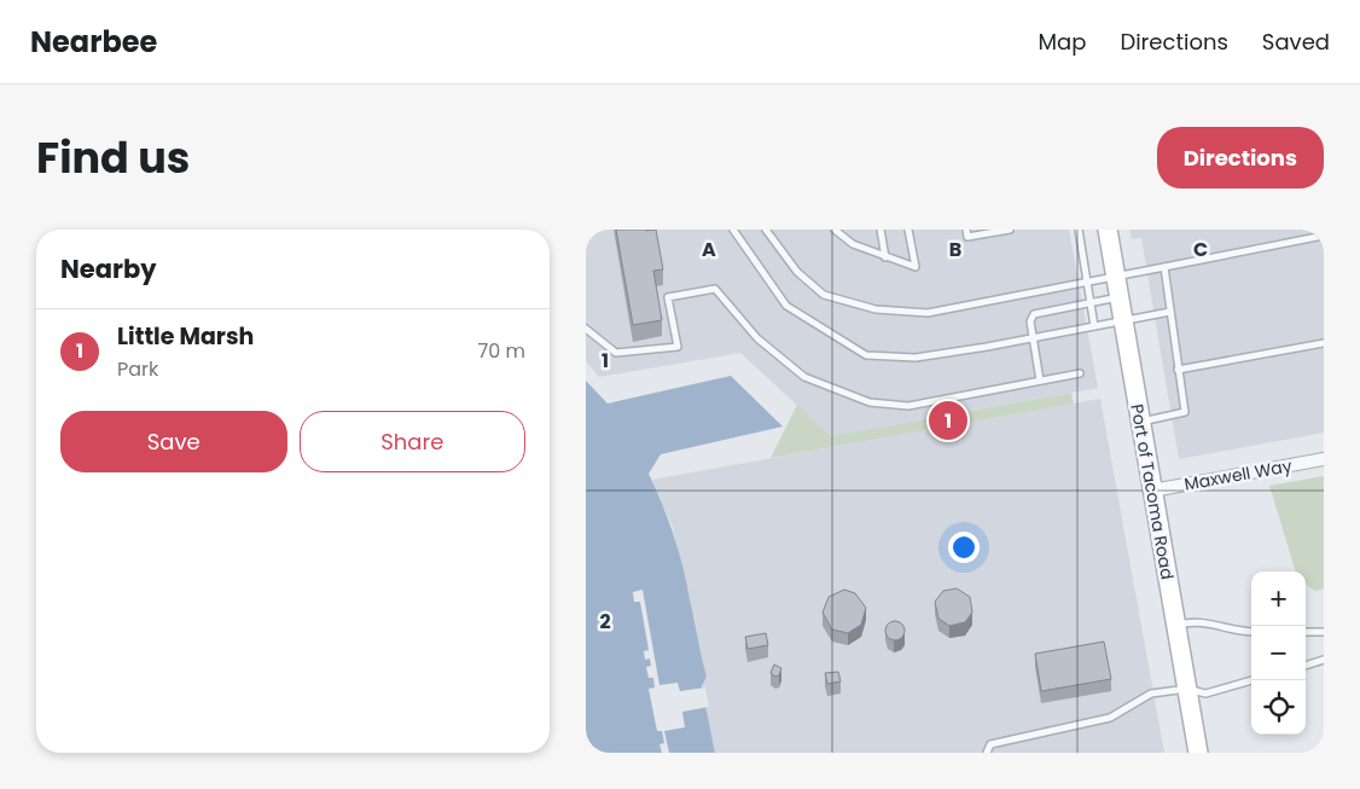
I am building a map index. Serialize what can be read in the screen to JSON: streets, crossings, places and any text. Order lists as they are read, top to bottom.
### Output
{
  "streets": {
    "main road": ["Port of Tacoma Road"],
    "street": ["Maxwell Way"]
  },
  "crossings": [
    ["Maxwell Way", "Port of Tacoma Road"]
  ],
  "page": {
    "header": "Nearbee",
    "nav": ["Map", "Directions", "Saved"],
    "title": "Find us",
    "buttons": [
      "Directions",
      ["Save", "Share"]
    ],
    "heading": "Nearby",
    "list": [
      {
        "mark": "1",
        "name": "Little Marsh",
        "note": "Park",
        "value": "70 m"
      }
    ],
    "pins": "1",
    "map_buttons": ["+", "−"]
  },
  "grid": {
    "columns": ["A", "B", "C"],
    "rows": ["1", "2"]
  }
}
